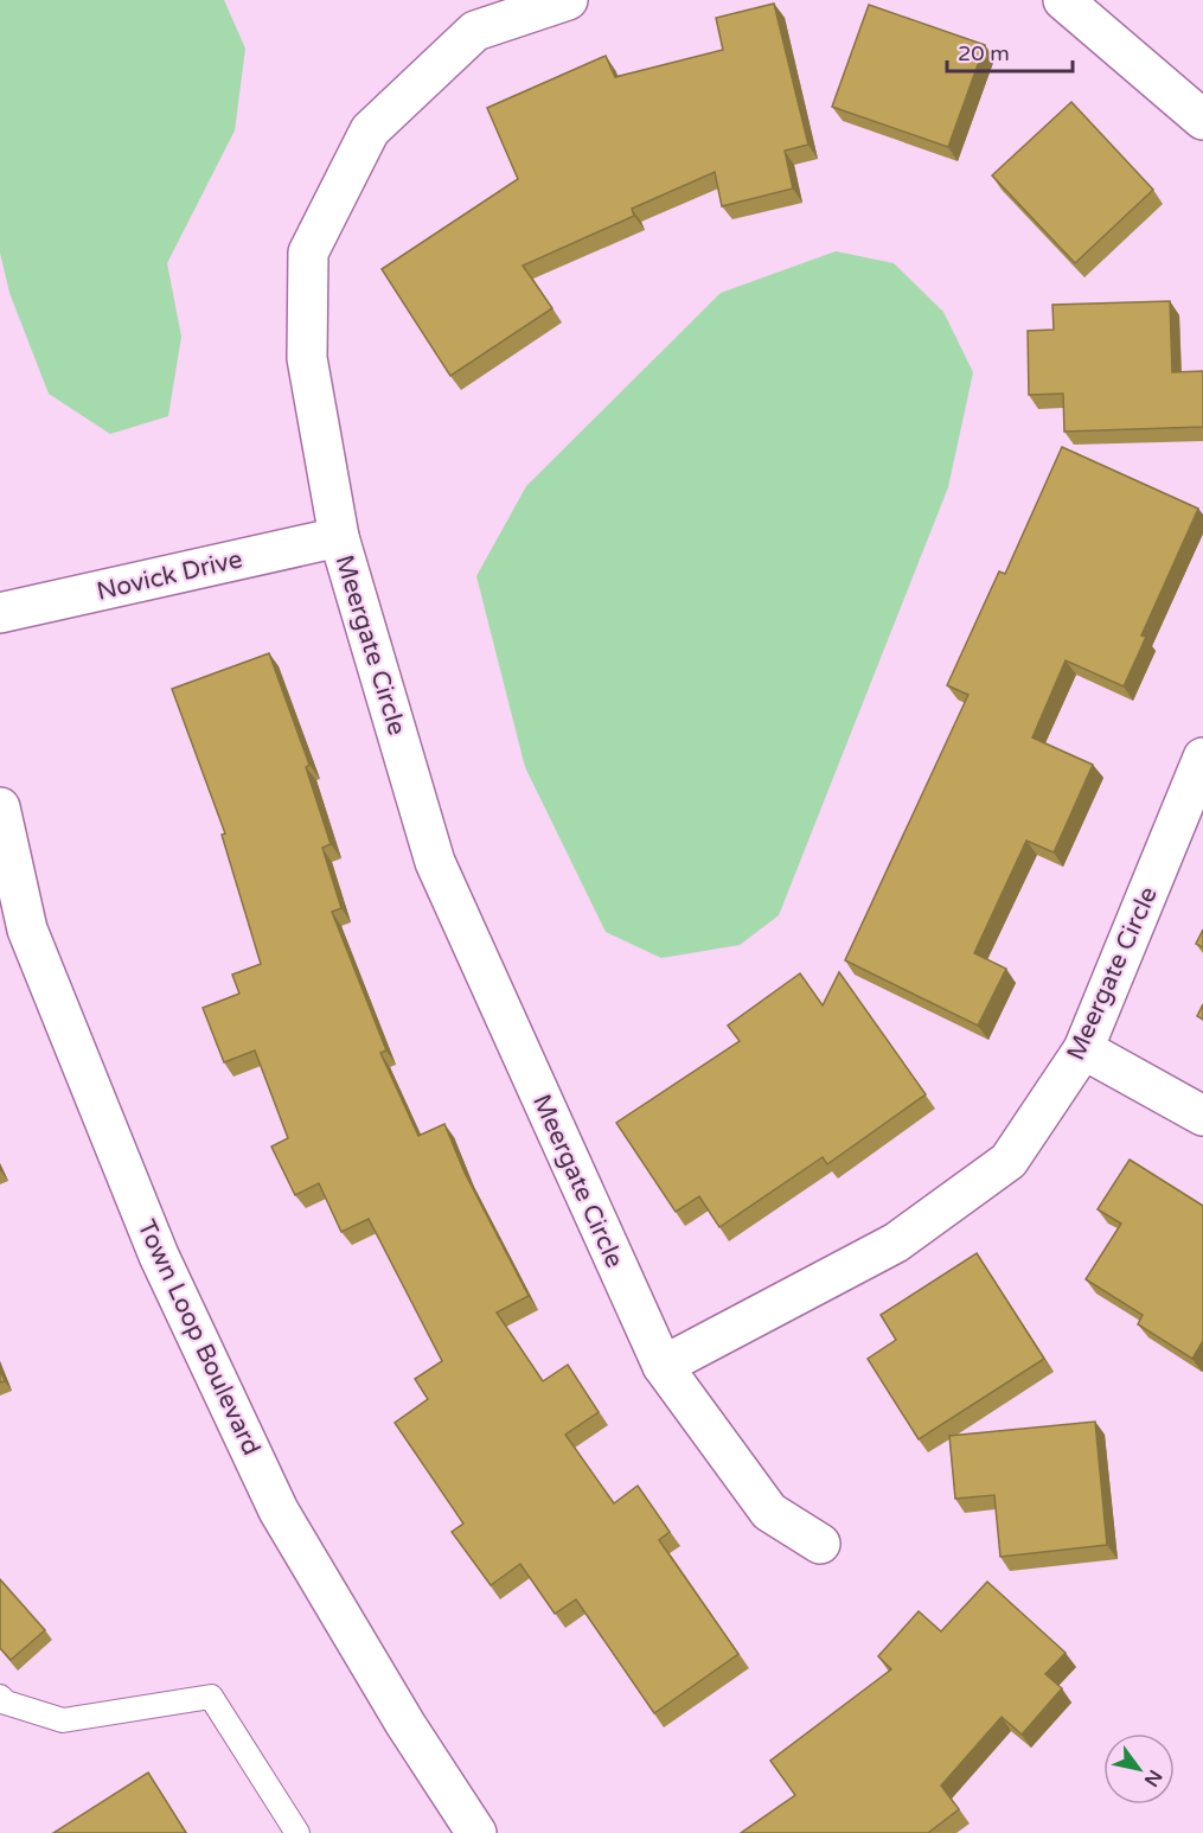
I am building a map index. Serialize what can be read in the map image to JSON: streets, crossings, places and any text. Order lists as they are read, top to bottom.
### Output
{
  "streets": {
    "street": ["Novick Drive", "Meergate Circle", "Town Loop Boulevard"]
  },
  "crossings": [
    ["Novick Drive", "Meergate Circle"]
  ],
  "scale_bar": "20 m",
  "north": "bottom right"
}
